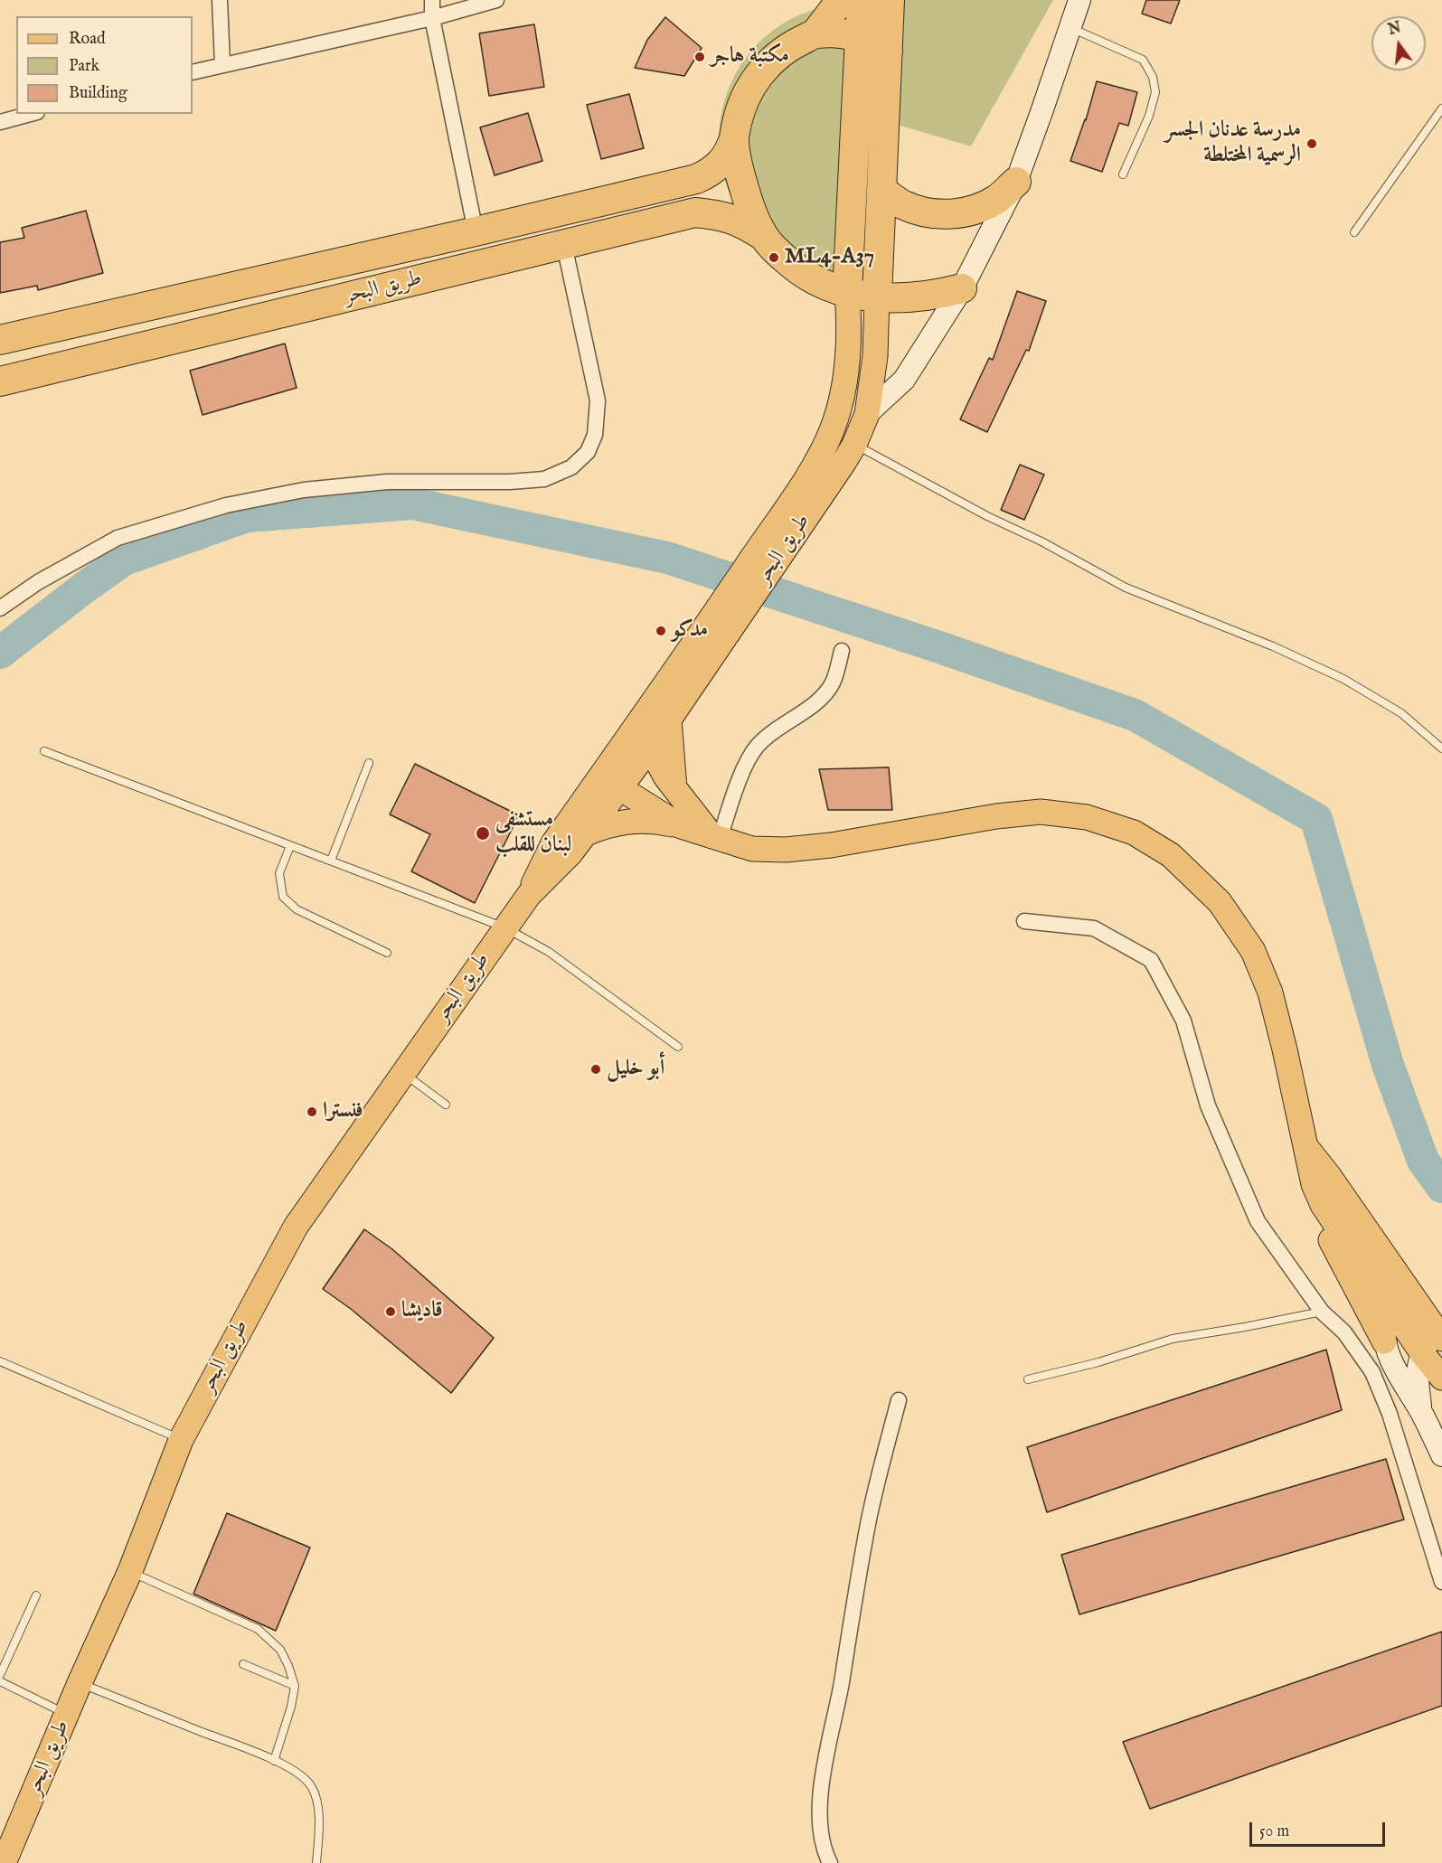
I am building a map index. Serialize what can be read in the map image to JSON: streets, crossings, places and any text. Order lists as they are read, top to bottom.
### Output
{
  "streets": {
    "highway": ["طريق البحر"]
  },
  "places": [
    "مكتبة هاجر",
    "مدرسة عدنان الجسر الرسمية المختلطة",
    "ML4-A37",
    "مدكو",
    "مستشفى لبنان للقلب",
    "أبو خليل",
    "فنسترا",
    "قاديشا"
  ],
  "legend": ["Road", "Park", "Building"],
  "scale_bar": "50 m",
  "north": "top"
}
